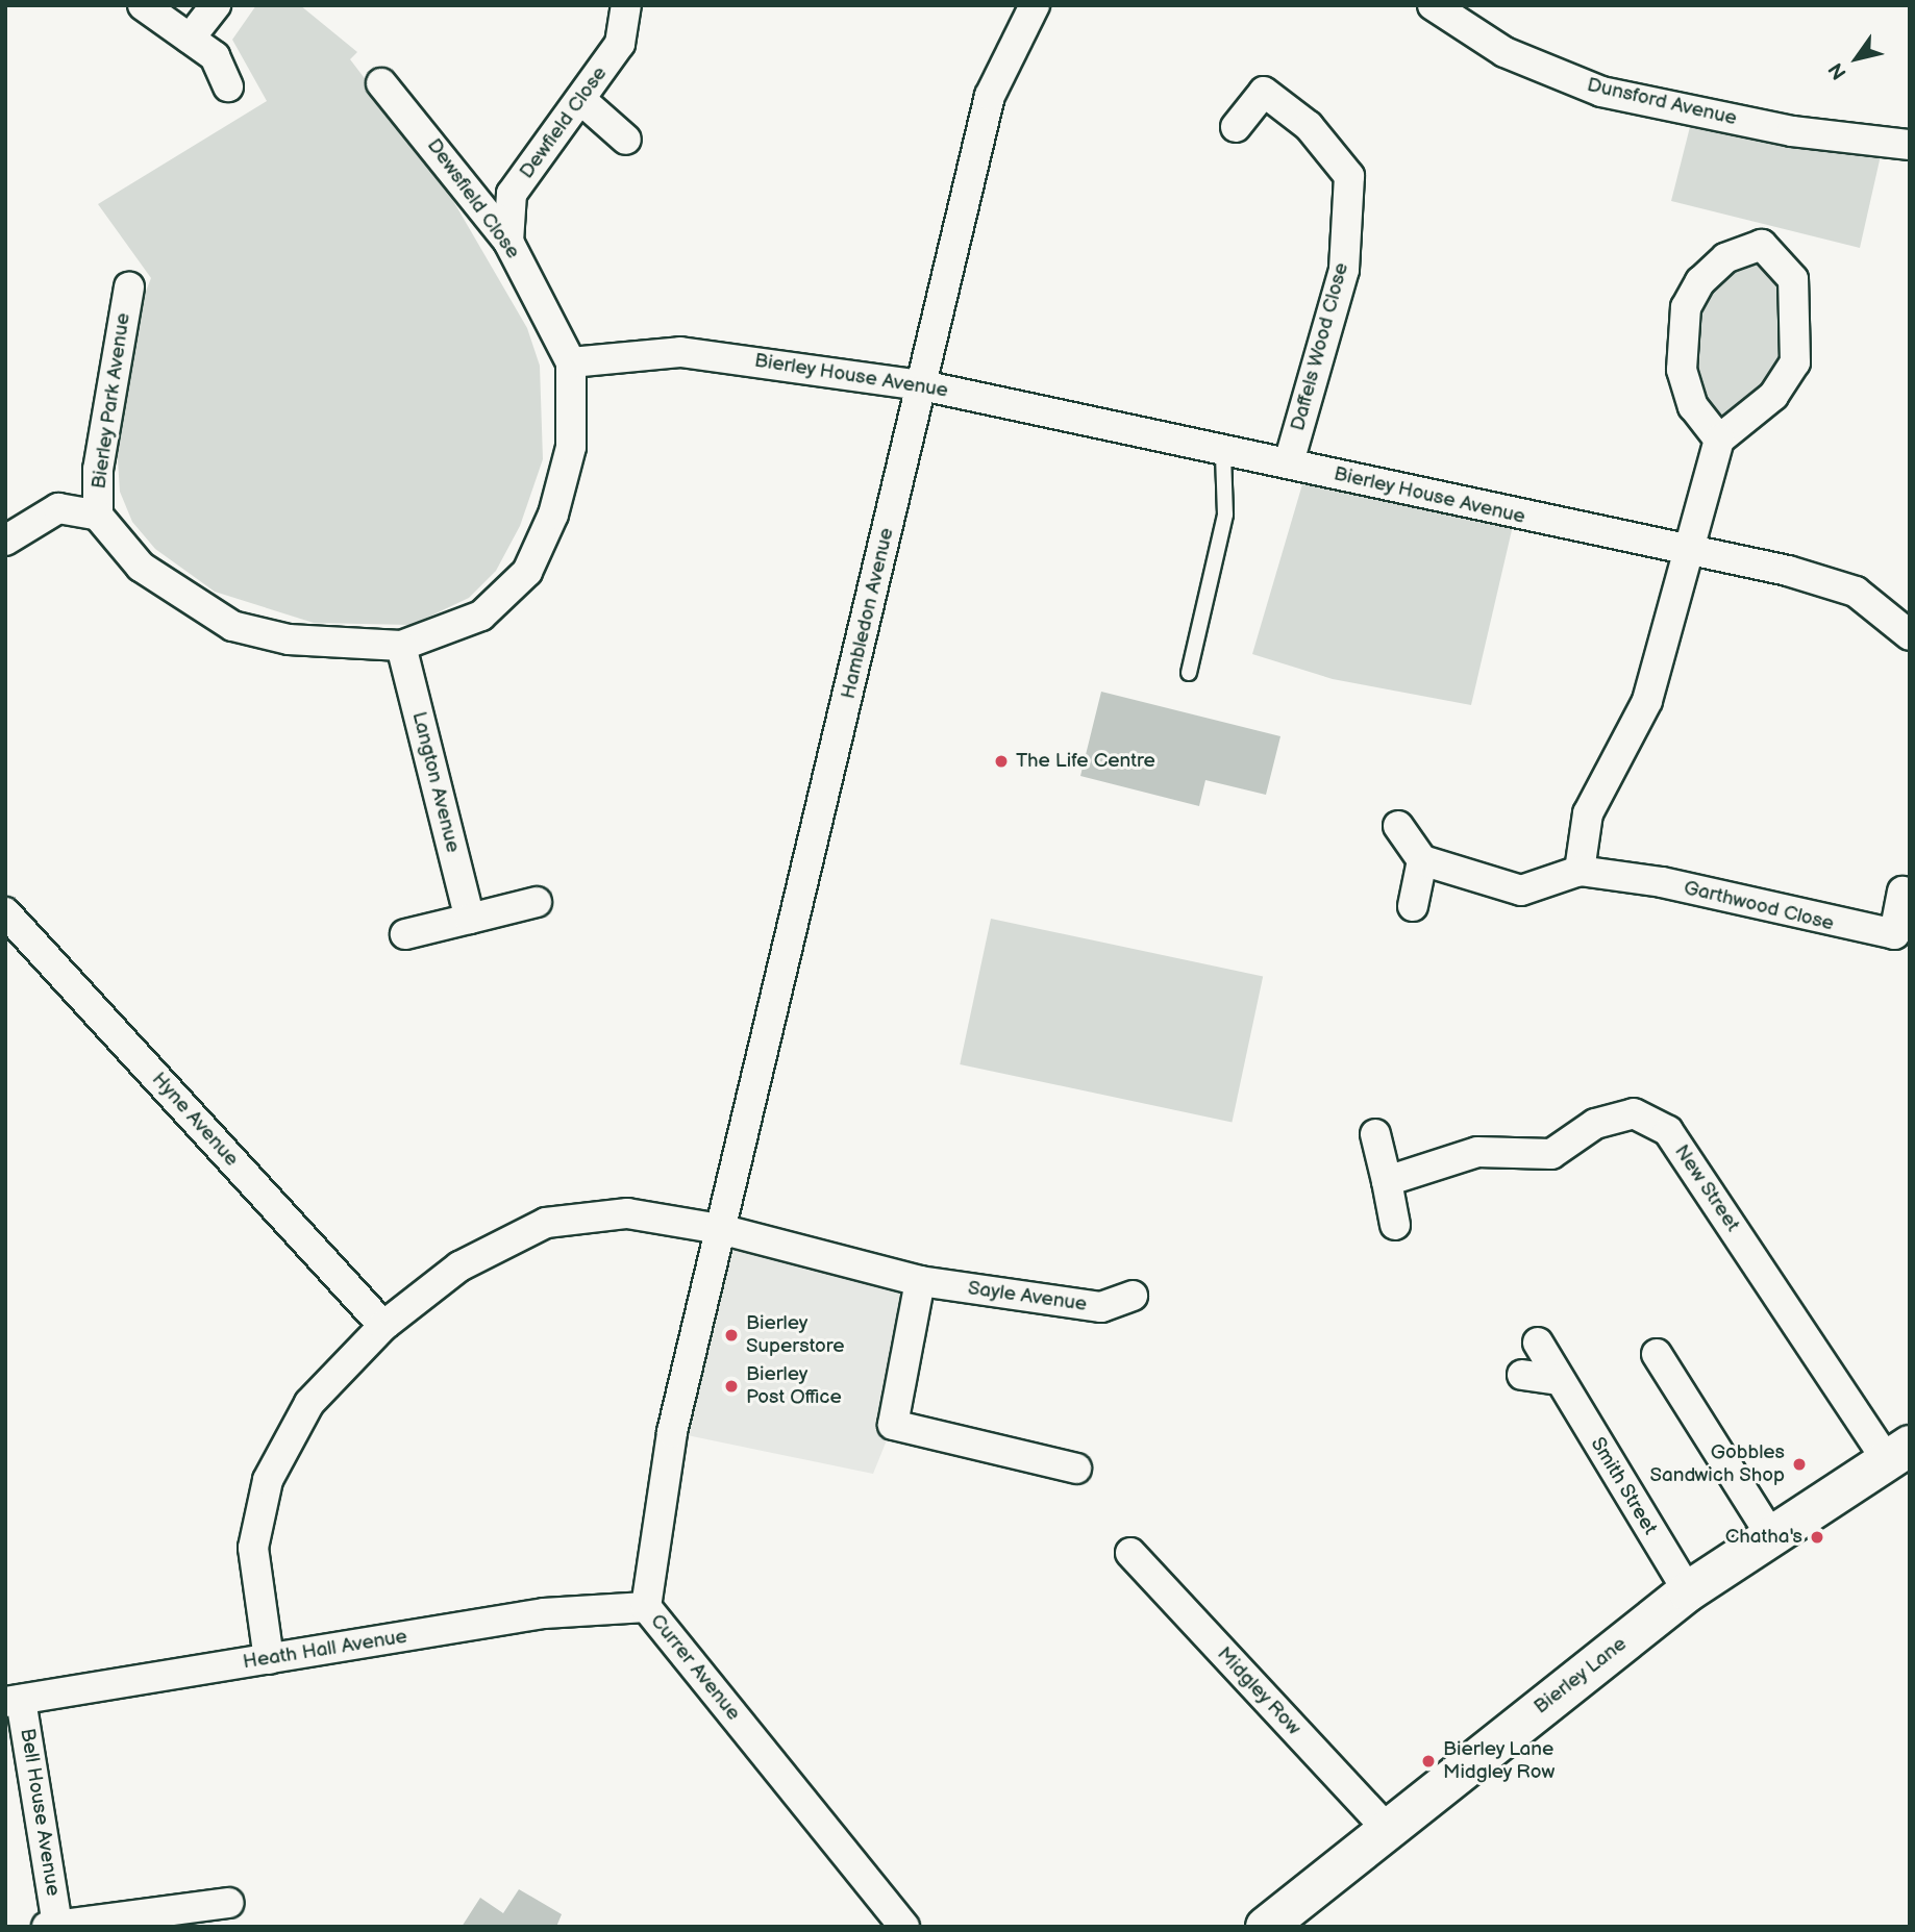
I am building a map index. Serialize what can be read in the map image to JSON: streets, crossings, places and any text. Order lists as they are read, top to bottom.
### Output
{
  "streets": {
    "street": [
      "Dunsford Avenue",
      "Dewfield Close",
      "Dewsfield Close",
      "Daffels Wood Close",
      "Bierley House Avenue",
      "Bierley Park Avenue",
      "Hambledon Avenue",
      "Langton Avenue",
      "Garthwood Close",
      "Hyne Avenue",
      "New Street",
      "Sayle Avenue",
      "Smith Street",
      "Heath Hall Avenue",
      "Currer Avenue",
      "Bierley Lane",
      "Midgley Row",
      "Bell House Avenue"
    ]
  },
  "crossings": [
    ["Dewfield Close", "Dewsfield Close"],
    ["Dewsfield Close", "Bierley House Avenue"],
    ["Daffels Wood Close", "Bierley House Avenue"],
    ["Bierley House Avenue", "Hambledon Avenue"],
    ["Hambledon Avenue", "Sayle Avenue"],
    ["Hambledon Avenue", "Currer Avenue"],
    ["Hyne Avenue", "Sayle Avenue"],
    ["New Street", "Bierley Lane"],
    ["Sayle Avenue", "Heath Hall Avenue"],
    ["Sayle Avenue", "Currer Avenue"],
    ["Smith Street", "Bierley Lane"],
    ["Heath Hall Avenue", "Currer Avenue"],
    ["Heath Hall Avenue", "Bell House Avenue"],
    ["Bierley Lane", "Midgley Row"]
  ],
  "places": [
    "The Life Centre",
    "Bierley Superstore",
    "Bierley Post Office",
    "Gobbles Sandwich Shop",
    "Chatha's",
    "Bierley Lane Midgley Row"
  ],
  "north": "bottom left"
}
